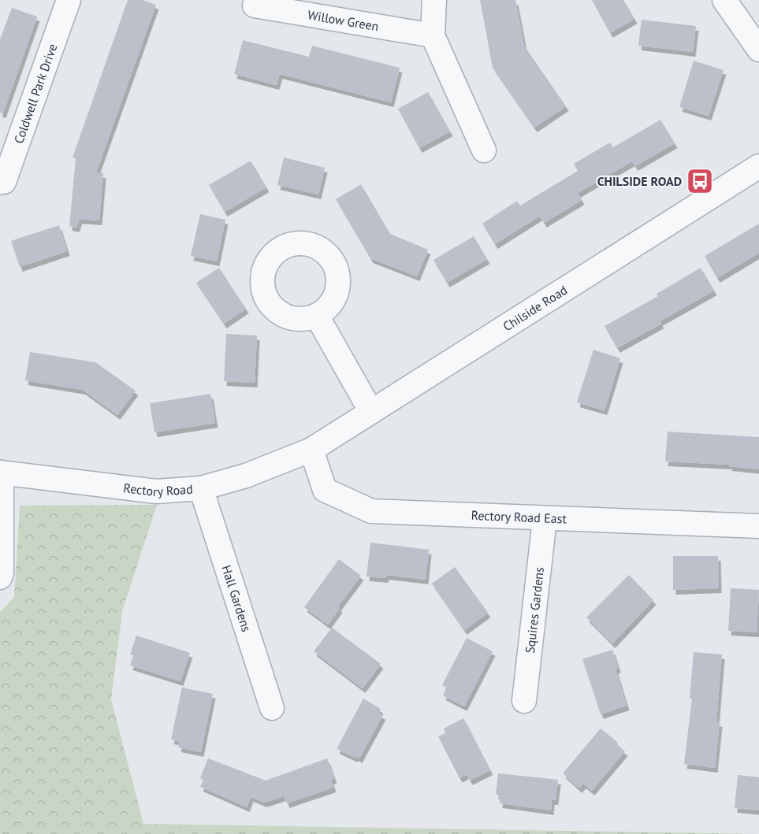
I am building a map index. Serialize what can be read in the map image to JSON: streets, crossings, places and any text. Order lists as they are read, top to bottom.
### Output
{
  "streets": {
    "street": [
      "Willow Green",
      "Coldwell Park Drive",
      "Chilside Road",
      "Rectory Road",
      "Rectory Road East",
      "Hall Gardens",
      "Squires Gardens"
    ]
  },
  "crossings": [
    ["Chilside Road", "Rectory Road"],
    ["Chilside Road", "Rectory Road East"],
    ["Rectory Road", "Rectory Road East"],
    ["Rectory Road", "Hall Gardens"],
    ["Rectory Road East", "Squires Gardens"]
  ],
  "places": {
    "bus stop": ["CHILSIDE ROAD"]
  }
}
